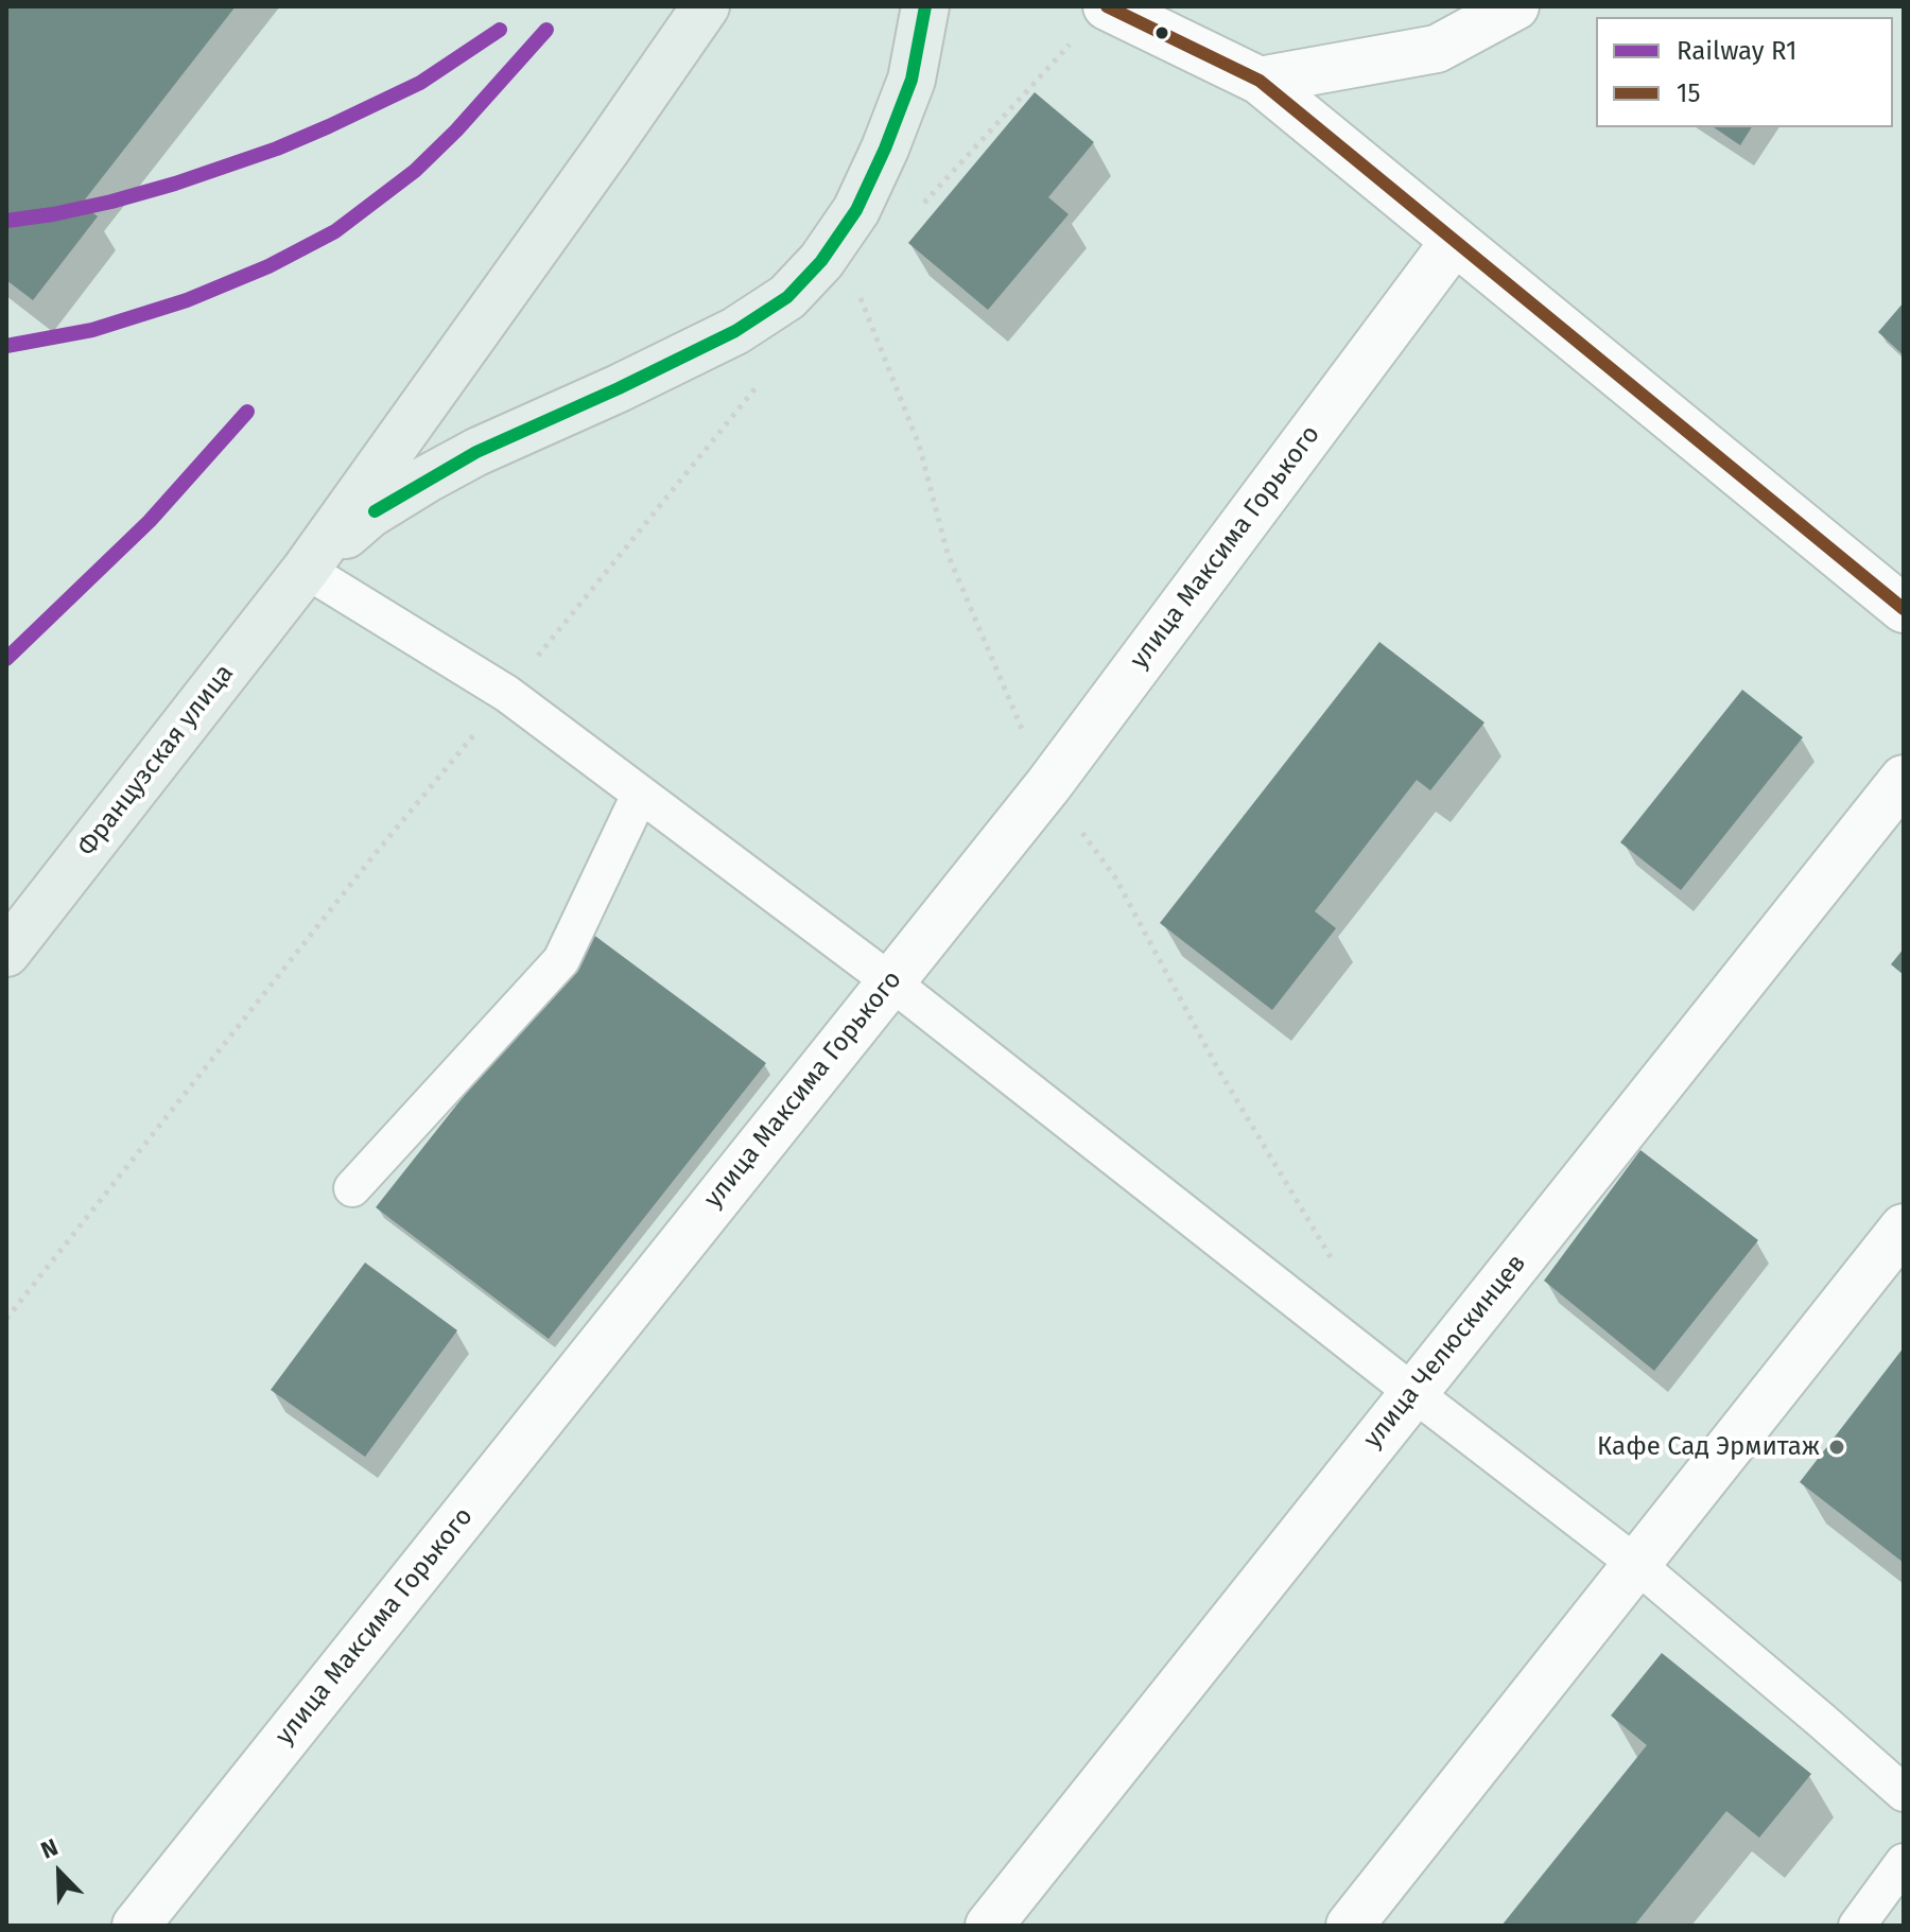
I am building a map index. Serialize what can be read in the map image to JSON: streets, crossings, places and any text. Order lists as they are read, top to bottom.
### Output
{
  "streets": {
    "main road": ["Французская улица"],
    "street": ["улица Максима Горького", "улица Челюскинцев"]
  },
  "places": ["Кафе Сад Эрмитаж"],
  "lines": ["transit line 15", "rail line R1"],
  "legend": ["Railway R1", "15"],
  "north": "top left"
}
